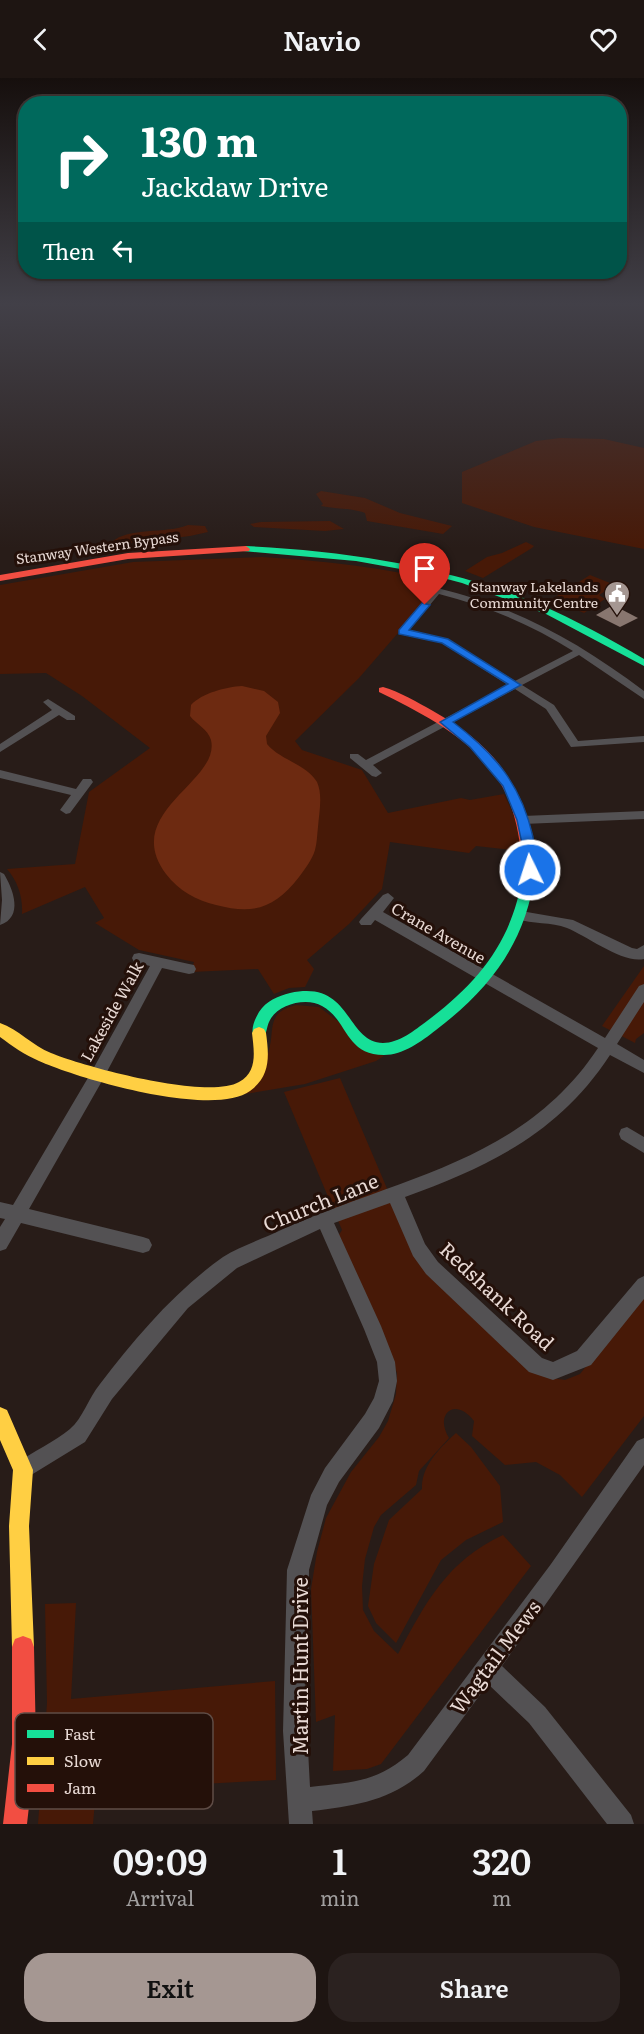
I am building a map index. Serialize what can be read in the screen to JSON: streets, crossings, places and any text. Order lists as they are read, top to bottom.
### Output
{
  "streets": {
    "street": [
      "Stanway Western Bypass",
      "Crane Avenue",
      "Lakeside Walk",
      "Church Lane",
      "Redshank Road",
      "Wagtail Mews",
      "Martin Hunt Drive"
    ]
  },
  "crossings": [
    ["Crane Avenue", "Church Lane"],
    ["Church Lane", "Redshank Road"],
    ["Church Lane", "Martin Hunt Drive"],
    ["Wagtail Mews", "Martin Hunt Drive"]
  ],
  "places": {
    "public building": ["Stanway Lakelands Community Centre"]
  },
  "legend": ["Fast", "Slow", "Jam"],
  "page": {
    "header": "Navio",
    "turn": ["130 m", "Jackdaw Drive"],
    "then": "Then",
    "eta": [
      "09:09",
      "Arrival",
      "1",
      "min",
      "320",
      "m"
    ],
    "buttons": ["Exit", "Share"]
  }
}
